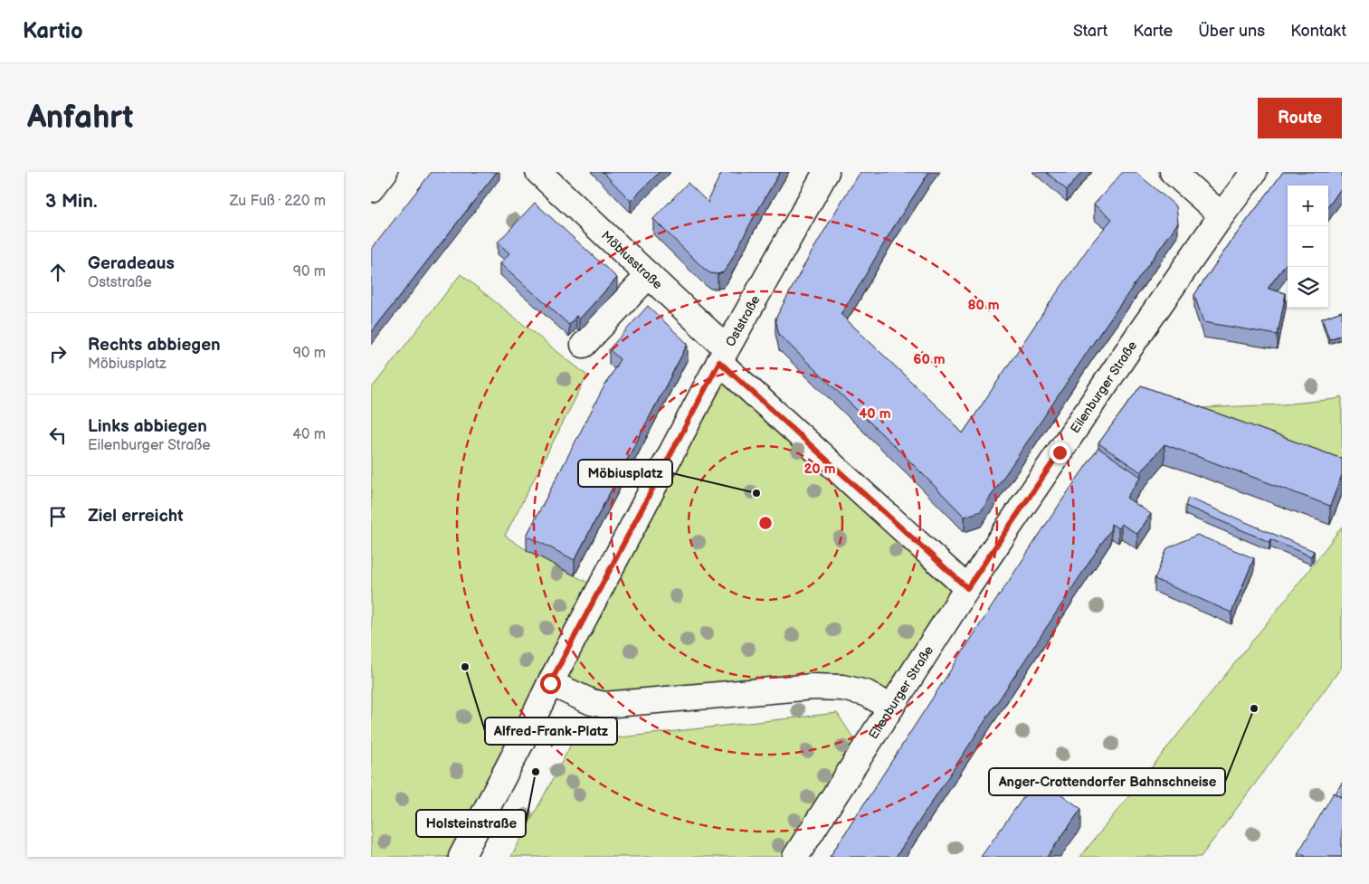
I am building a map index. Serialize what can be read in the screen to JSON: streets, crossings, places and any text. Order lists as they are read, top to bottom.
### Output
{
  "streets": {
    "street": ["Möbiusstraße", "Oststraße", "Eilenburger Straße"]
  },
  "crossings": [
    ["Möbiusstraße", "Oststraße"],
    ["Möbiusstraße", "Eilenburger Straße"]
  ],
  "places": [
    "Möbiusplatz",
    "Alfred-Frank-Platz",
    "Anger-Crottendorfer Bahnschneise",
    "Holsteinstraße"
  ],
  "page": {
    "header": "Kartio",
    "nav": [
      "Start",
      "Karte",
      "Über uns",
      "Kontakt"
    ],
    "buttons": "Route",
    "title": "Anfahrt",
    "heading": ["3 Min.", "Zu Fuß · 220 m"],
    "map_buttons": ["+", "−"],
    "list": [
      ["Geradeaus", "Oststraße", "90 m"],
      ["Rechts abbiegen", "Möbiusplatz", "90 m"],
      ["Links abbiegen", "Eilenburger Straße", "40 m"],
      "Ziel erreicht"
    ]
  },
  "rings": [
    "80 m",
    "60 m",
    "40 m",
    "20 m"
  ]
}
